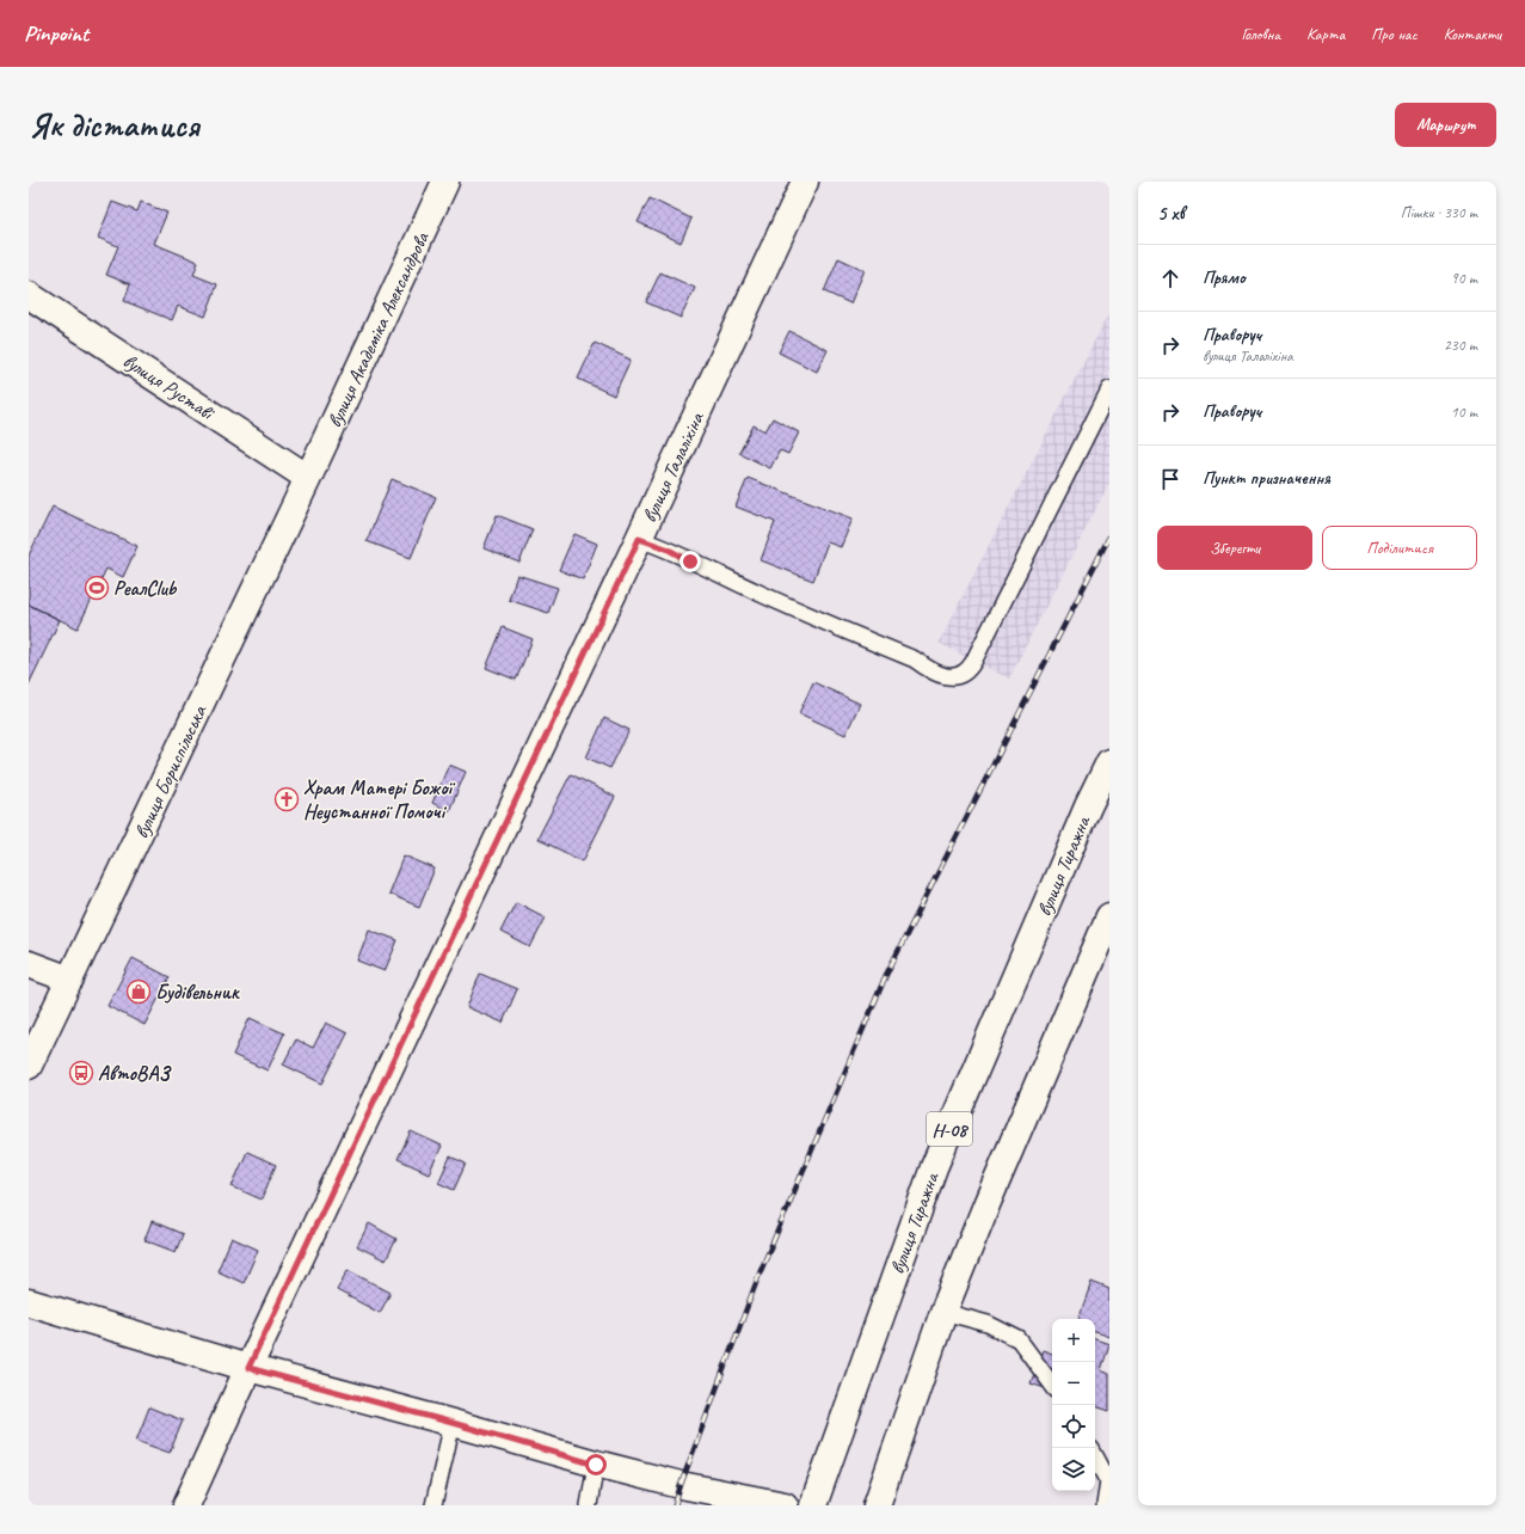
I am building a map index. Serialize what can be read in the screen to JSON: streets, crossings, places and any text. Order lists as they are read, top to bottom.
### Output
{
  "streets": {
    "street": [
      "вулиця Академіка Александрова",
      "вулиця Руставі",
      "вулиця Талаліхіна",
      "вулиця Бориспільська",
      "вулиця Тиражна",
      "Н-08"
    ]
  },
  "crossings": [
    ["вулиця Академіка Александрова", "вулиця Руставі"],
    ["вулиця Академіка Александрова", "вулиця Бориспільська"],
    ["вулиця Руставі", "вулиця Бориспільська"]
  ],
  "places": {
    "sports": ["РеалClub"],
    "church": ["Храм Матері Божої Неустанної Помочі"],
    "shop": ["Будівельник"],
    "bus stop": ["АвтоВАЗ"]
  },
  "page": {
    "header": "Pinpoint",
    "nav": [
      "Головна",
      "Карта",
      "Про нас",
      "Контакти"
    ],
    "buttons": [
      "Маршрут",
      ["Зберегти", "Поділитися"]
    ],
    "title": "Як дістатися",
    "heading": ["5 хв", "Пішки · 330 m"],
    "list": [
      ["Прямо", "90 m"],
      ["Праворуч", "вулиця Талаліхіна", "230 m"],
      ["Праворуч", "10 m"],
      "Пункт призначення"
    ],
    "map_buttons": ["+", "−"]
  }
}
